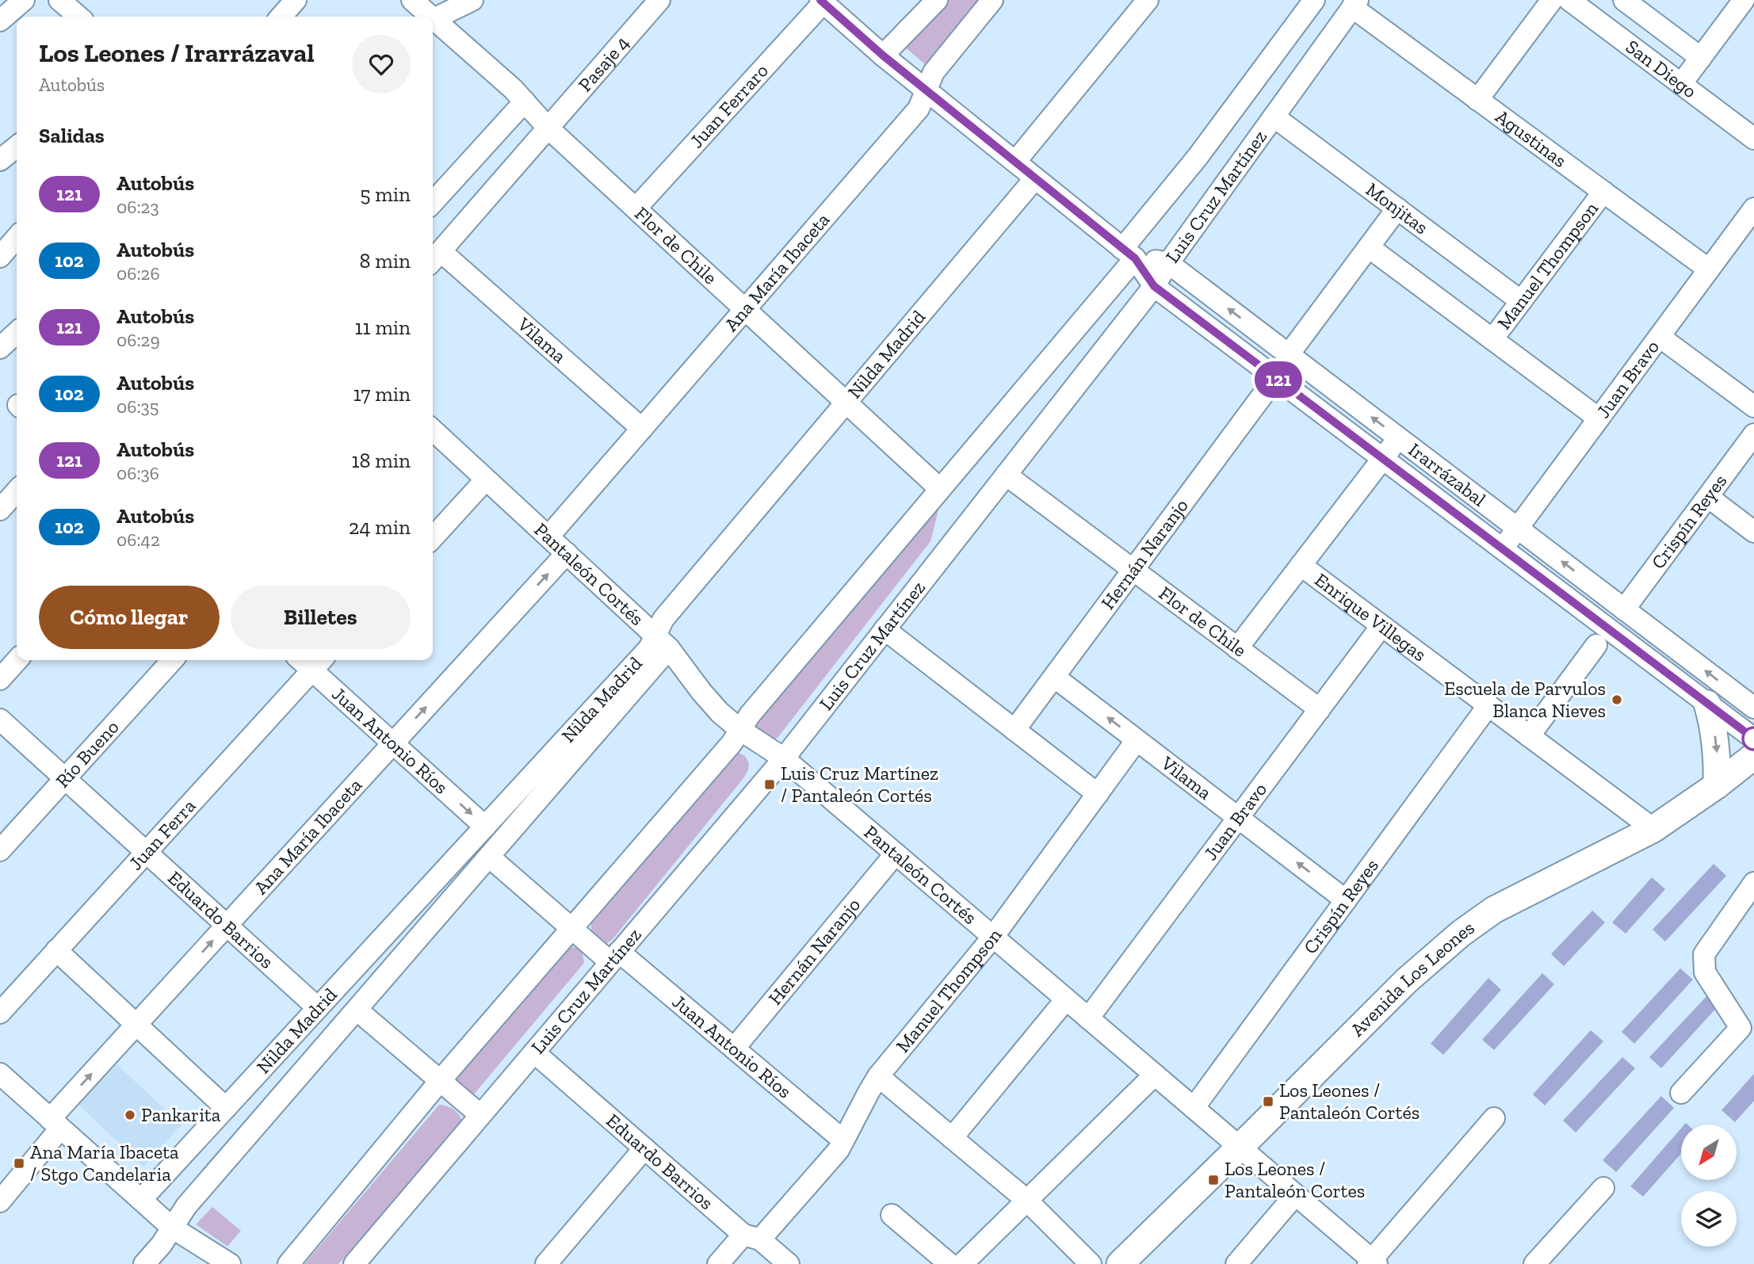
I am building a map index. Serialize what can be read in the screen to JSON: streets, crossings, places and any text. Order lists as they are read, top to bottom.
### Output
{
  "streets": {
    "main road": ["Avenida Los Leones"],
    "street": [
      "Pasaje 4",
      "San Diego",
      "Juan Ferraro",
      "Agustinas",
      "Luis Cruz Martínez",
      "Monjitas",
      "Flor de Chile",
      "Manuel Thompson",
      "Ana María Ibaceta",
      "Vilama",
      "Nilda Madrid",
      "Juan Bravo",
      "Irarrázabal",
      "Crispín Reyes",
      "Hernán Naranjo",
      "Pantaleón Cortés",
      "Enrique Villegas",
      "Juan Antonio Ríos",
      "Río Bueno",
      "Juan Ferra",
      "Eduardo Barrios"
    ]
  },
  "crossings": [
    ["Pasaje 4", "Flor de Chile"],
    ["Juan Ferraro", "Flor de Chile"],
    ["Juan Ferraro", "Irarrázabal"],
    ["Agustinas", "Luis Cruz Martínez"],
    ["Agustinas", "Manuel Thompson"],
    ["Agustinas", "Juan Bravo"],
    ["Luis Cruz Martínez", "Monjitas"],
    ["Luis Cruz Martínez", "Flor de Chile"],
    ["Luis Cruz Martínez", "Irarrázabal"],
    ["Luis Cruz Martínez", "Pantaleón Cortés"],
    ["Luis Cruz Martínez", "Juan Antonio Ríos"],
    ["Luis Cruz Martínez", "Eduardo Barrios"],
    ["Monjitas", "Manuel Thompson"],
    ["Flor de Chile", "Ana María Ibaceta"],
    ["Flor de Chile", "Nilda Madrid"],
    ["Flor de Chile", "Juan Bravo"],
    ["Flor de Chile", "Hernán Naranjo"],
    ["Manuel Thompson", "Vilama"],
    ["Manuel Thompson", "Pantaleón Cortés"],
    ["Manuel Thompson", "Juan Antonio Ríos"],
    ["Manuel Thompson", "Eduardo Barrios"],
    ["Ana María Ibaceta", "Vilama"],
    ["Ana María Ibaceta", "Irarrázabal"],
    ["Ana María Ibaceta", "Pantaleón Cortés"],
    ["Ana María Ibaceta", "Juan Antonio Ríos"],
    ["Ana María Ibaceta", "Eduardo Barrios"],
    ["Vilama", "Juan Bravo"],
    ["Vilama", "Crispín Reyes"],
    ["Vilama", "Hernán Naranjo"],
    ["Nilda Madrid", "Irarrázabal"],
    ["Nilda Madrid", "Pantaleón Cortés"],
    ["Nilda Madrid", "Juan Antonio Ríos"],
    ["Nilda Madrid", "Eduardo Barrios"],
    ["Juan Bravo", "Irarrázabal"],
    ["Juan Bravo", "Pantaleón Cortés"],
    ["Juan Bravo", "Enrique Villegas"],
    ["Irarrázabal", "Crispín Reyes"],
    ["Irarrázabal", "Hernán Naranjo"],
    ["Crispín Reyes", "Pantaleón Cortés"],
    ["Crispín Reyes", "Enrique Villegas"],
    ["Hernán Naranjo", "Pantaleón Cortés"],
    ["Hernán Naranjo", "Juan Antonio Ríos"],
    ["Pantaleón Cortés", "Avenida Los Leones"],
    ["Enrique Villegas", "Avenida Los Leones"],
    ["Juan Antonio Ríos", "Juan Ferra"],
    ["Río Bueno", "Eduardo Barrios"],
    ["Juan Ferra", "Eduardo Barrios"]
  ],
  "places": {
    "other": ["Escuela de Parvulos Blanca Nieves", "Pankarita"],
    "transit": [
      "Luis Cruz Martínez / Pantaleón Cortés",
      "Los Leones / Pantaleón Cortés",
      "Ana María Ibaceta / Stgo Candelaria",
      "Los Leones / Pantaleón Cortes"
    ]
  },
  "lines": ["bus line 121"],
  "north": "bottom left",
  "page": {
    "on_map": "121",
    "heading": [
      ["Los Leones / Irarrázaval", "Autobús"],
      "Salidas"
    ],
    "list": [
      {
        "mark": "121",
        "name": "Autobús",
        "note": "06:23",
        "value": "5 min"
      },
      {
        "mark": "102",
        "name": "Autobús",
        "note": "06:26",
        "value": "8 min"
      },
      {
        "mark": "121",
        "name": "Autobús",
        "note": "06:29",
        "value": "11 min"
      },
      {
        "mark": "102",
        "name": "Autobús",
        "note": "06:35",
        "value": "17 min"
      },
      {
        "mark": "121",
        "name": "Autobús",
        "note": "06:36",
        "value": "18 min"
      },
      {
        "mark": "102",
        "name": "Autobús",
        "note": "06:42",
        "value": "24 min"
      }
    ],
    "buttons": ["Cómo llegar", "Billetes"]
  }
}
